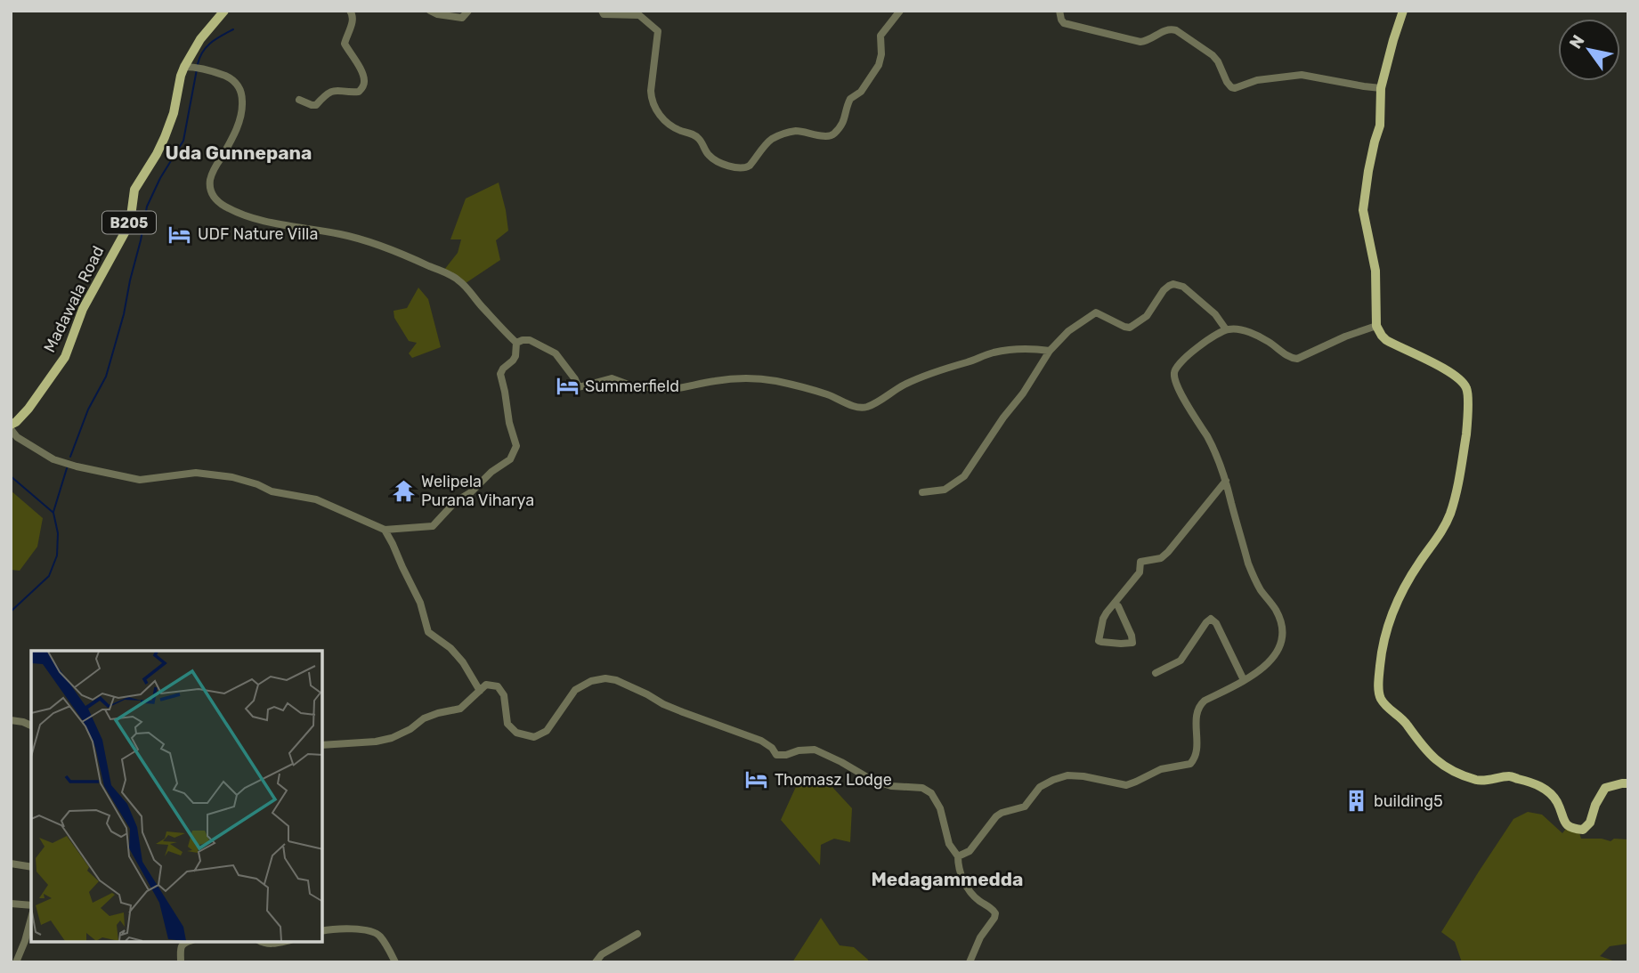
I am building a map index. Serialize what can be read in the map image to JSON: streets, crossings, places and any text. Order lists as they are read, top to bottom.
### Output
{
  "streets": {
    "main road": ["B205", "Madawala Road"]
  },
  "districts": ["Uda Gunnepana", "Medagammedda"],
  "places": {
    "hotel": ["UDF Nature Villa", "Summerfield", "Thomasz Lodge"],
    "temple": ["Welipela Purana Viharya"],
    "building": ["building5"]
  },
  "north": "top left"
}
